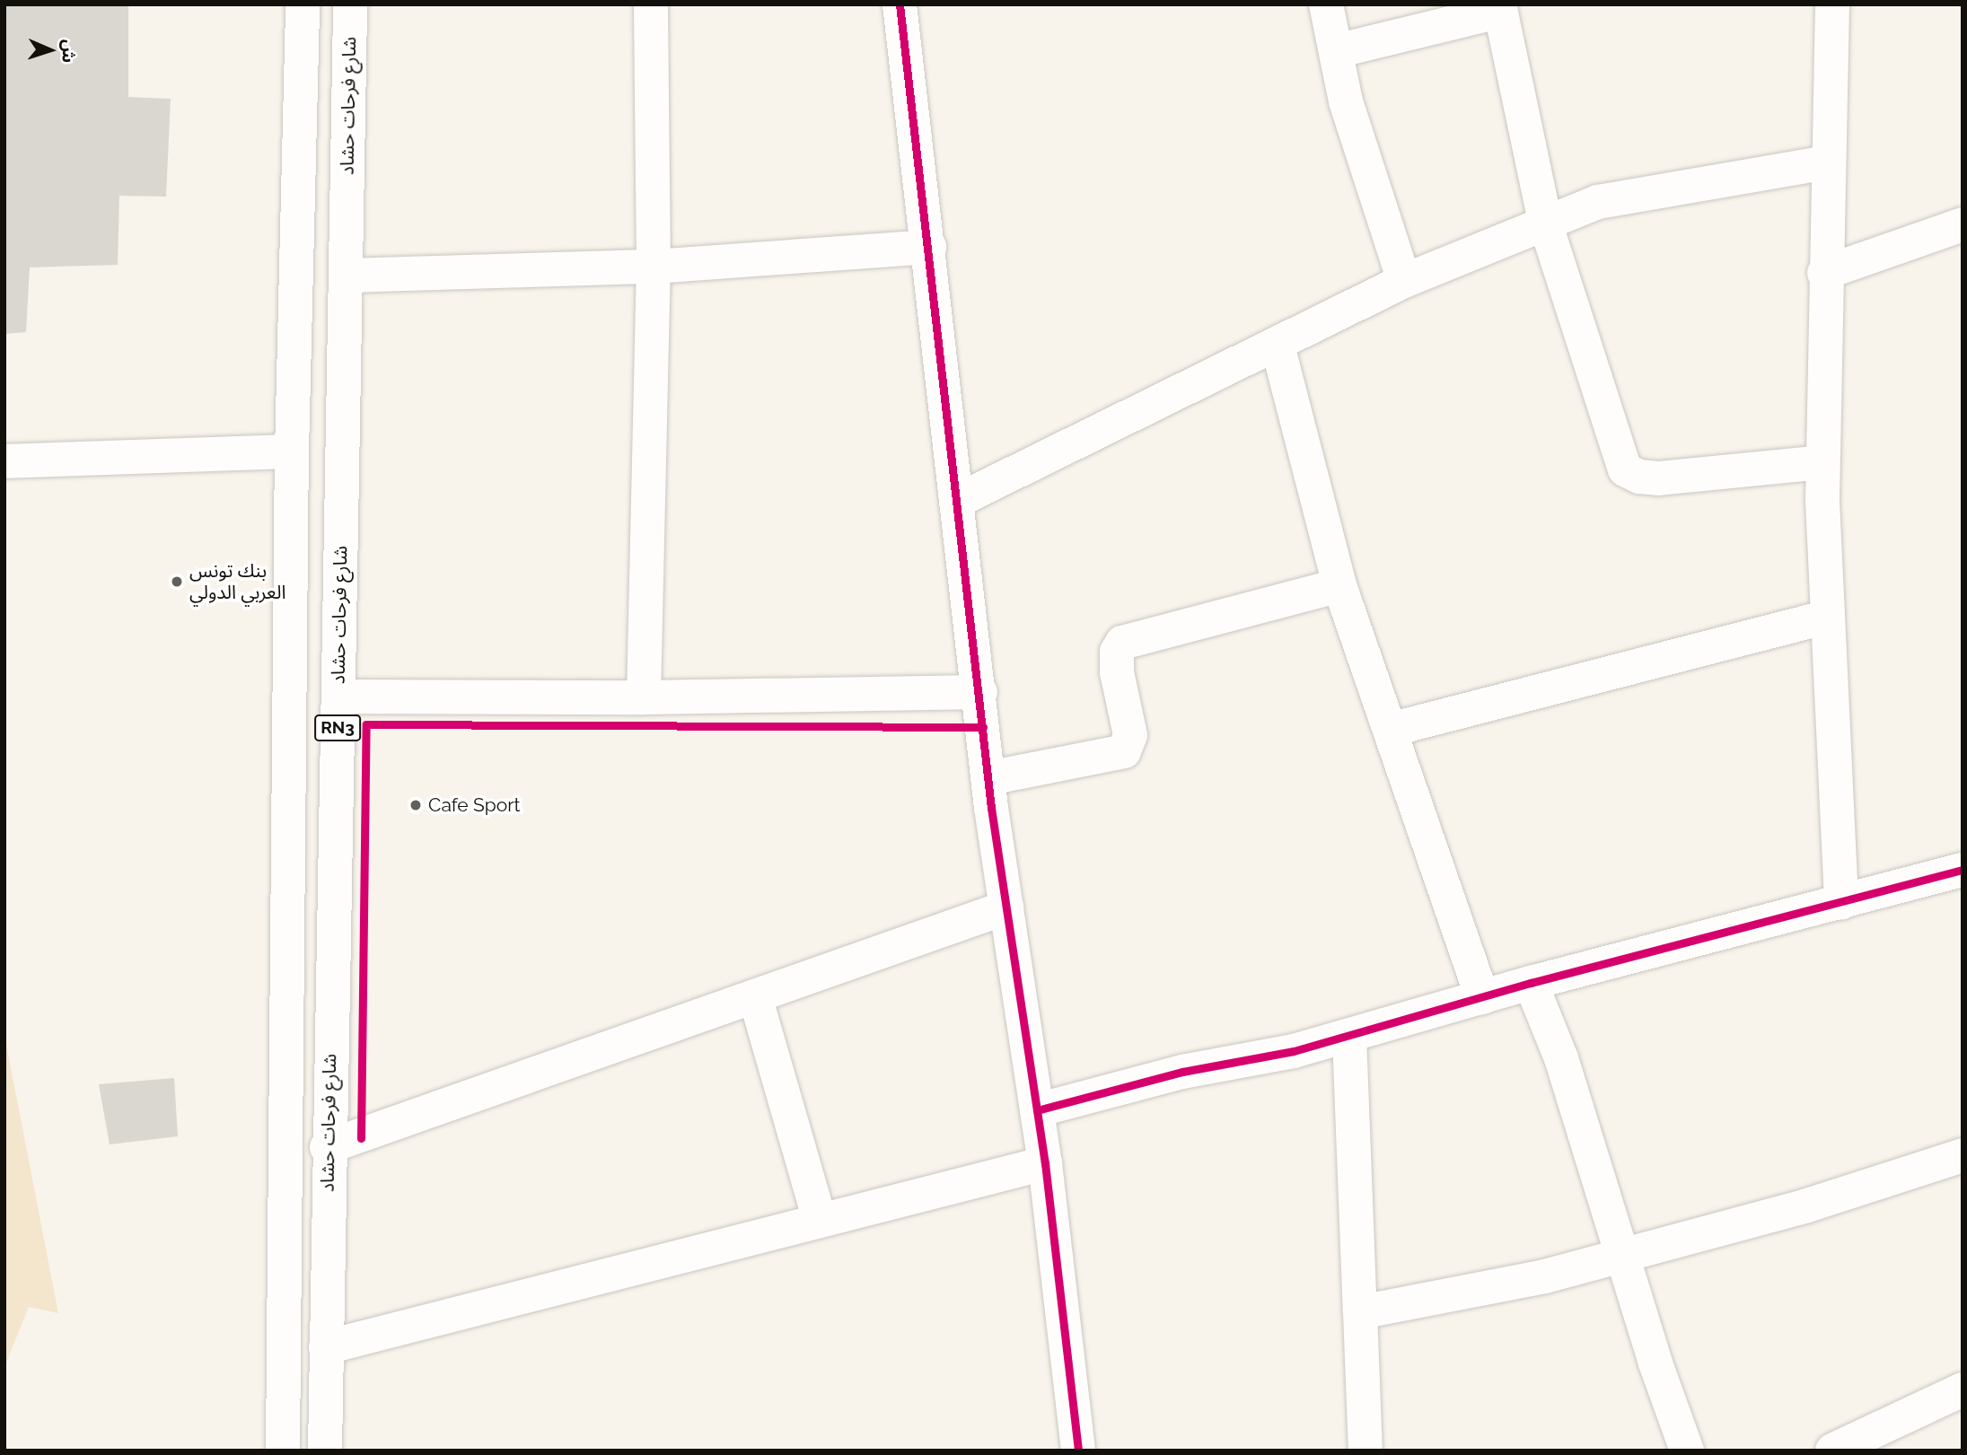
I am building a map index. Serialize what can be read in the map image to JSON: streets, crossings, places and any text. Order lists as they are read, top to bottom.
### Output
{
  "streets": {
    "street": ["شارع فرحات حشاد", "RN3"]
  },
  "places": ["بنك تونس العربي الدولي", "Cafe Sport"],
  "north": "right"
}
